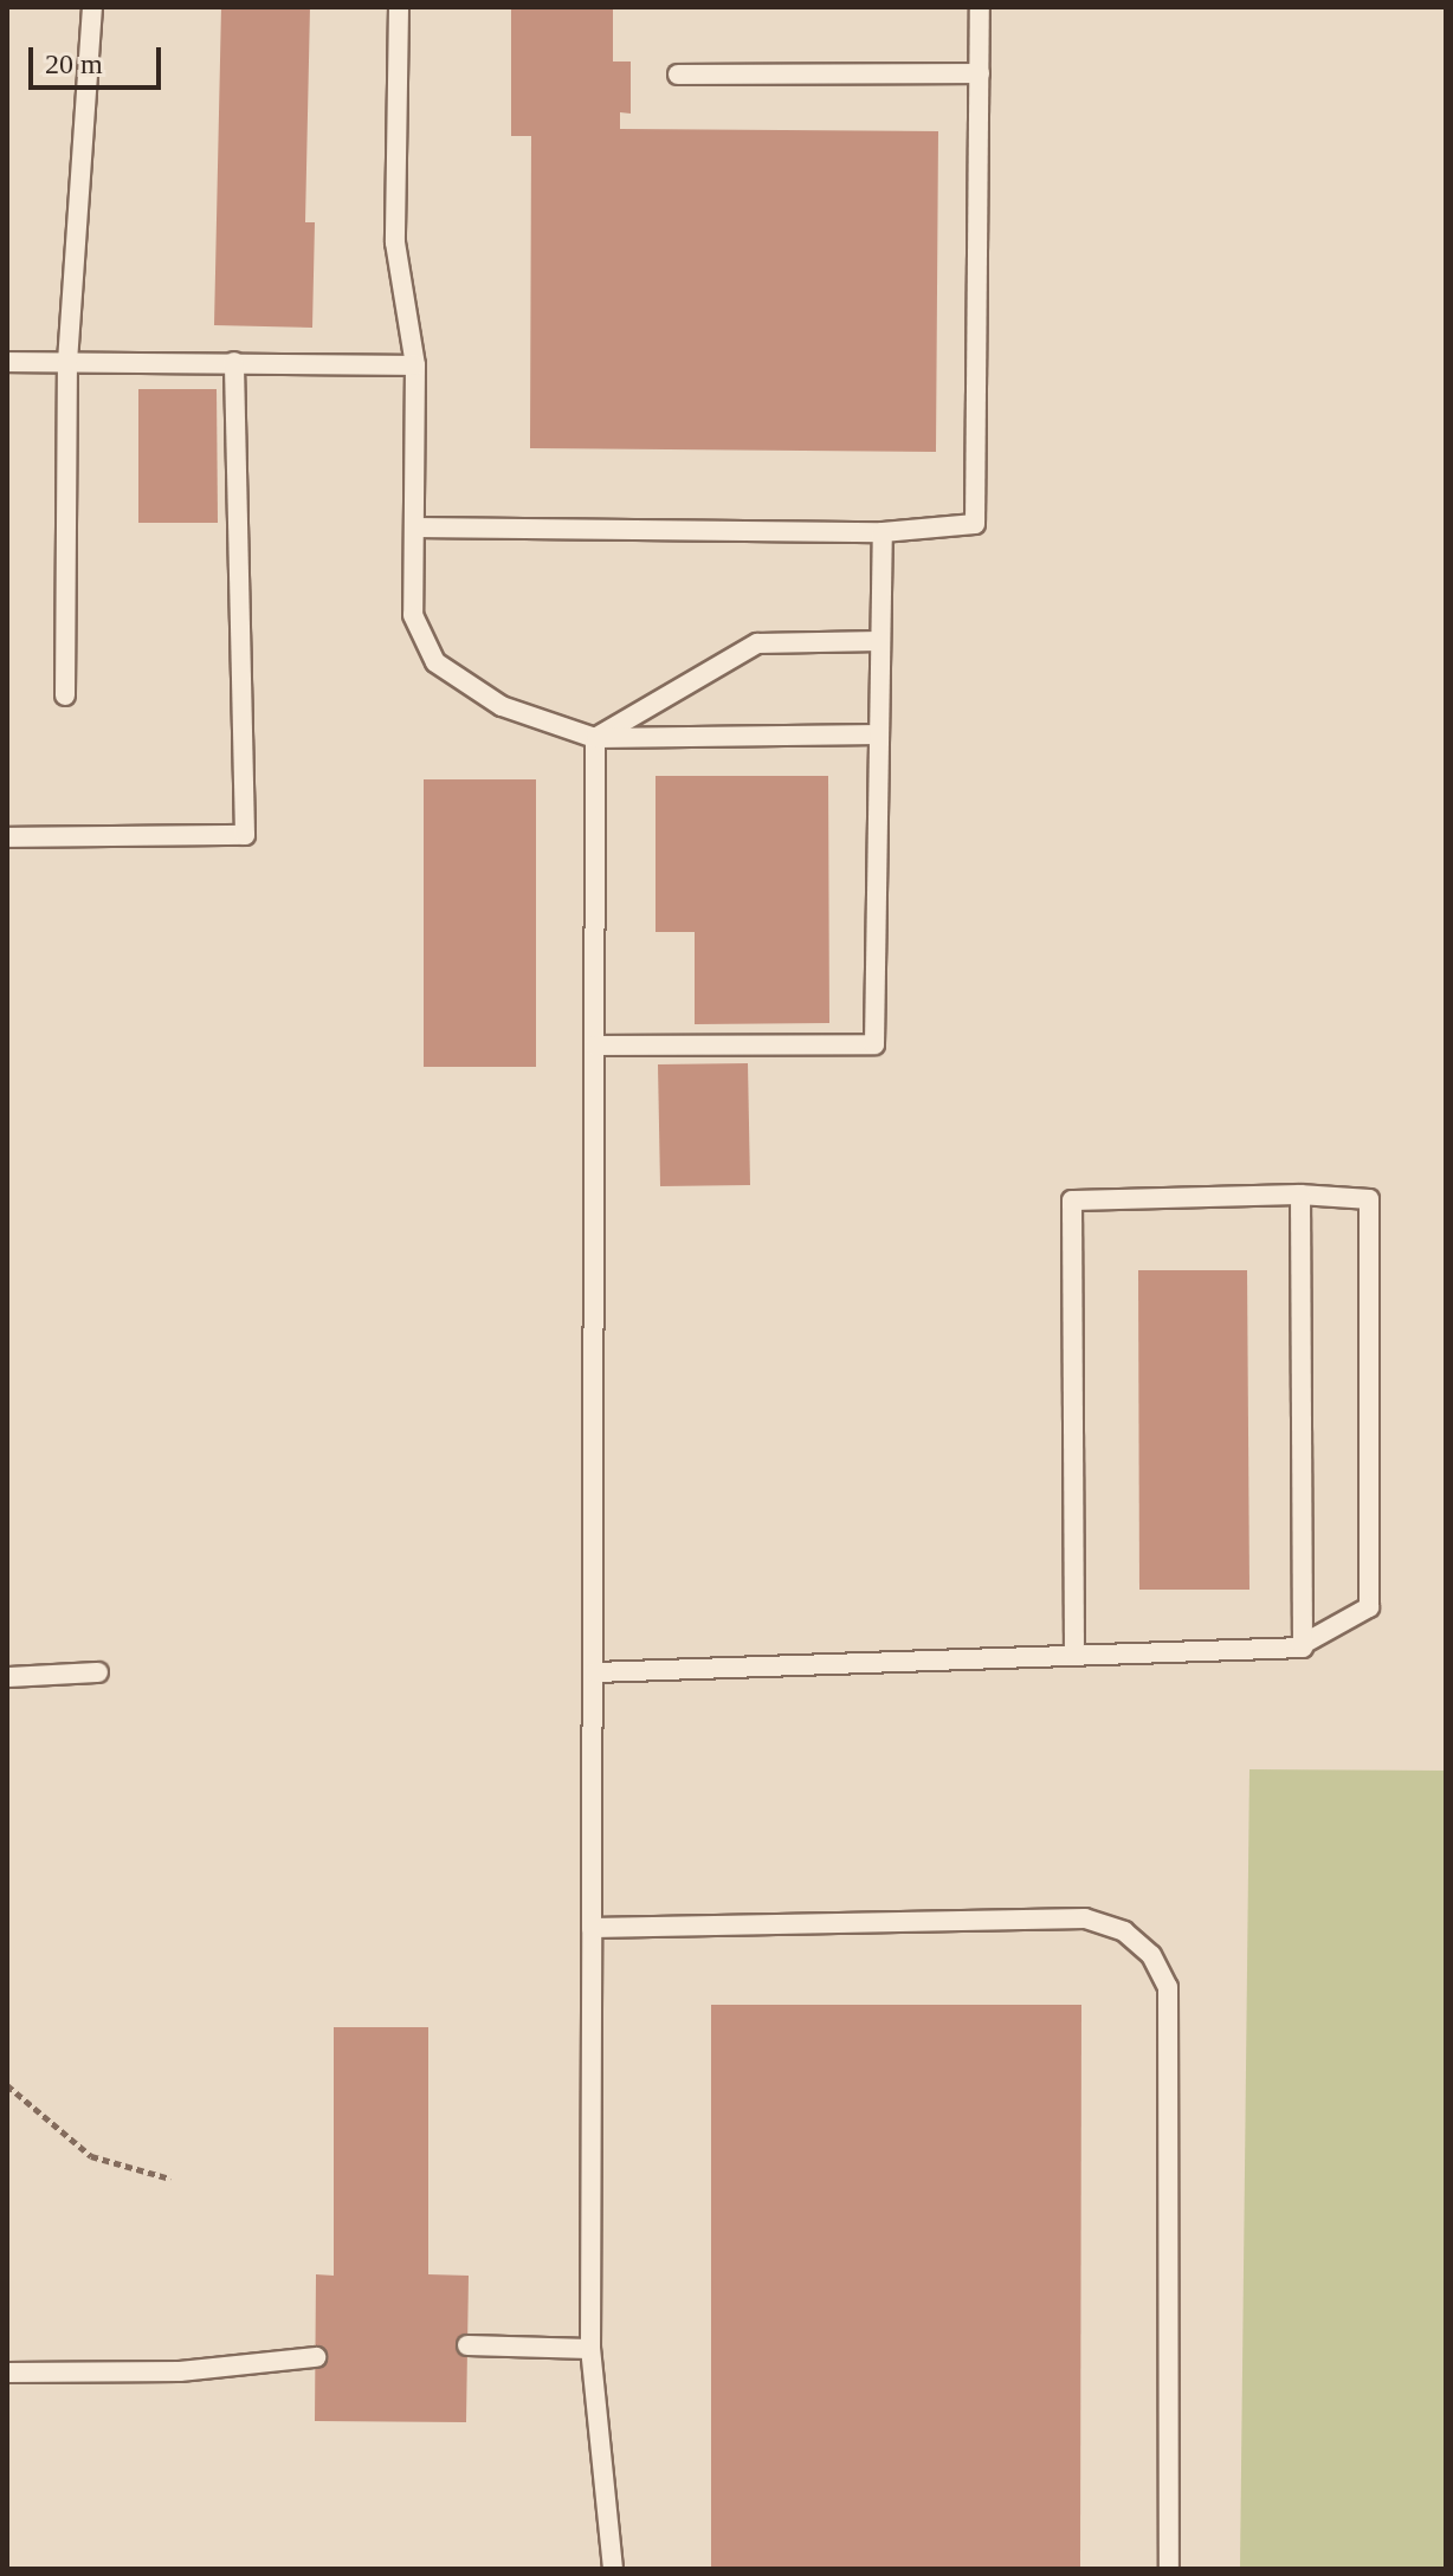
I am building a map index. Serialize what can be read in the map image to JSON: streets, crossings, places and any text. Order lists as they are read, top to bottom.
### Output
{
  "scale_bar": "20 m"
}
